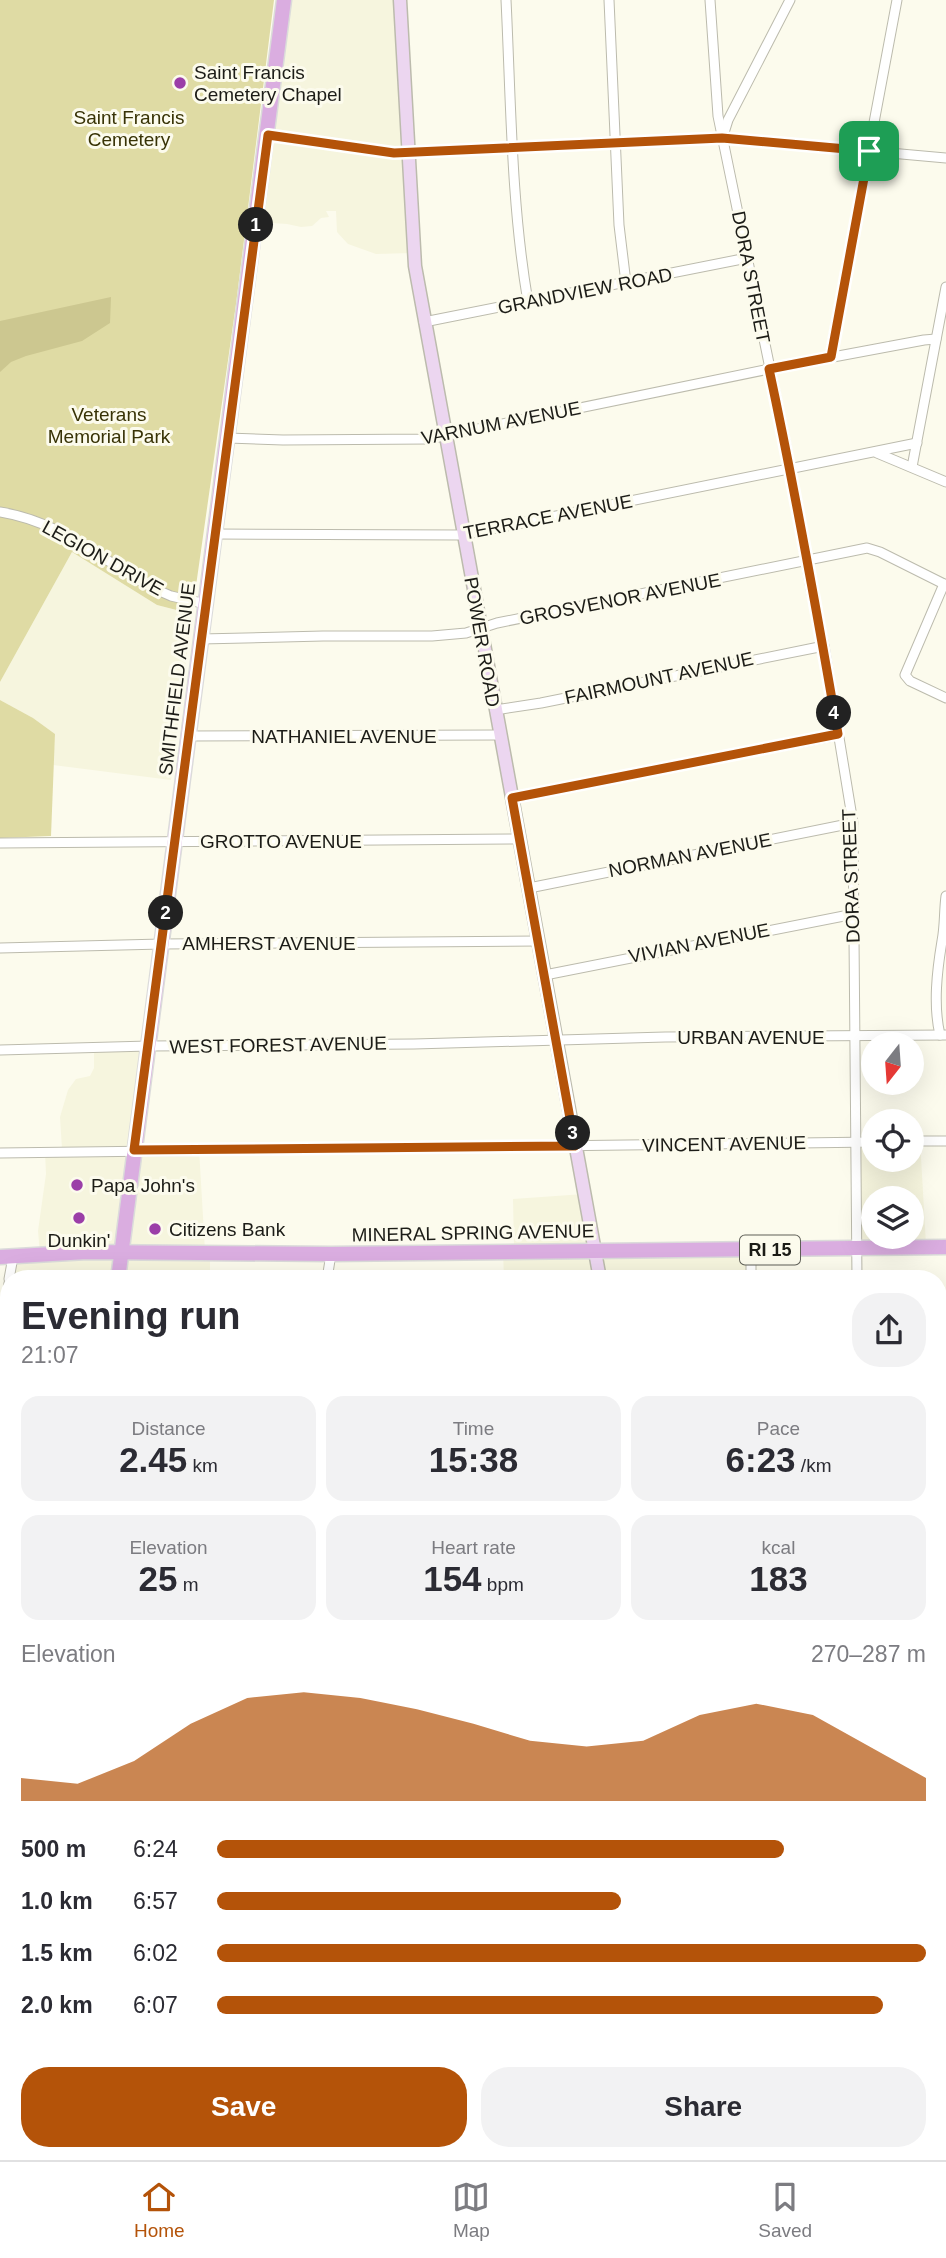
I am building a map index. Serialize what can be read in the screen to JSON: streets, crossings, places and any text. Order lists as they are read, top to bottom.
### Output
{
  "streets": {
    "main road": [
      "POWER ROAD",
      "SMITHFIELD AVENUE",
      "MINERAL SPRING AVENUE",
      "RI 15"
    ],
    "street": [
      "DORA STREET",
      "GRANDVIEW ROAD",
      "VARNUM AVENUE",
      "TERRACE AVENUE",
      "LEGION DRIVE",
      "GROSVENOR AVENUE",
      "FAIRMOUNT AVENUE",
      "NATHANIEL AVENUE",
      "GROTTO AVENUE",
      "NORMAN AVENUE",
      "AMHERST AVENUE",
      "VIVIAN AVENUE",
      "URBAN AVENUE",
      "WEST FOREST AVENUE",
      "VINCENT AVENUE"
    ]
  },
  "crossings": [
    ["DORA STREET", "GRANDVIEW ROAD"],
    ["DORA STREET", "VARNUM AVENUE"],
    ["DORA STREET", "TERRACE AVENUE"],
    ["DORA STREET", "GROSVENOR AVENUE"],
    ["DORA STREET", "FAIRMOUNT AVENUE"],
    ["DORA STREET", "NORMAN AVENUE"],
    ["DORA STREET", "VIVIAN AVENUE"],
    ["DORA STREET", "URBAN AVENUE"],
    ["DORA STREET", "VINCENT AVENUE"],
    ["DORA STREET", "MINERAL SPRING AVENUE"],
    ["GRANDVIEW ROAD", "POWER ROAD"],
    ["VARNUM AVENUE", "POWER ROAD"],
    ["VARNUM AVENUE", "SMITHFIELD AVENUE"],
    ["TERRACE AVENUE", "POWER ROAD"],
    ["TERRACE AVENUE", "SMITHFIELD AVENUE"],
    ["LEGION DRIVE", "SMITHFIELD AVENUE"],
    ["GROSVENOR AVENUE", "POWER ROAD"],
    ["GROSVENOR AVENUE", "SMITHFIELD AVENUE"],
    ["POWER ROAD", "FAIRMOUNT AVENUE"],
    ["POWER ROAD", "NATHANIEL AVENUE"],
    ["POWER ROAD", "GROTTO AVENUE"],
    ["POWER ROAD", "NORMAN AVENUE"],
    ["POWER ROAD", "AMHERST AVENUE"],
    ["POWER ROAD", "VIVIAN AVENUE"],
    ["POWER ROAD", "URBAN AVENUE"],
    ["POWER ROAD", "WEST FOREST AVENUE"],
    ["POWER ROAD", "VINCENT AVENUE"],
    ["POWER ROAD", "MINERAL SPRING AVENUE"],
    ["SMITHFIELD AVENUE", "NATHANIEL AVENUE"],
    ["SMITHFIELD AVENUE", "GROTTO AVENUE"],
    ["SMITHFIELD AVENUE", "AMHERST AVENUE"],
    ["SMITHFIELD AVENUE", "WEST FOREST AVENUE"],
    ["SMITHFIELD AVENUE", "VINCENT AVENUE"],
    ["SMITHFIELD AVENUE", "MINERAL SPRING AVENUE"],
    ["URBAN AVENUE", "WEST FOREST AVENUE"]
  ],
  "parks": ["Saint Francis Cemetery", "Veterans Memorial Park"],
  "places": [
    "Saint Francis Cemetery Chapel",
    "Papa John's",
    "Dunkin'",
    "Citizens Bank"
  ],
  "north": "bottom",
  "page": {
    "pins": [
      "1",
      "4",
      "2",
      "3"
    ],
    "heading": ["Evening run", "21:07"],
    "stats": [
      ["Distance", "2.45 km"],
      ["Time", "15:38"],
      ["Pace", "6:23 /km"],
      ["Elevation", "25 m"],
      ["Heart rate", "154 bpm"],
      ["kcal", "183"]
    ],
    "chart": ["Elevation", "270–287 m"],
    "list": [
      {
        "name": "500 m",
        "note": "6:24"
      },
      {
        "name": "1.0 km",
        "note": "6:57"
      },
      {
        "name": "1.5 km",
        "note": "6:02"
      },
      {
        "name": "2.0 km",
        "note": "6:07"
      }
    ],
    "buttons": ["Save", "Share"],
    "tabs": ["Home", "Map", "Saved"]
  }
}
